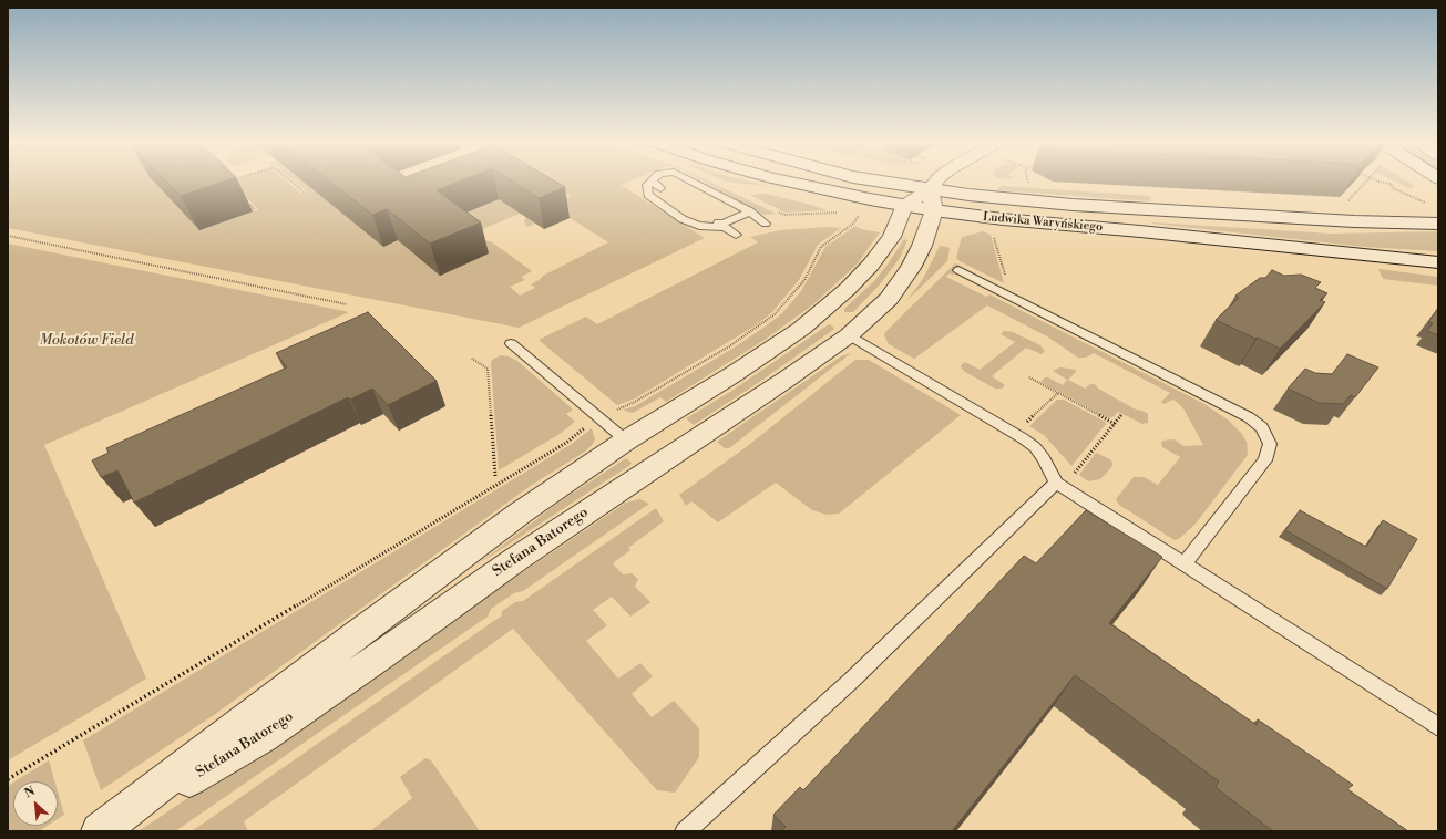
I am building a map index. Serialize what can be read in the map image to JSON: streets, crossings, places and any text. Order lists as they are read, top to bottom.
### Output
{
  "streets": {
    "street": ["Ludwika Waryńskiego", "Stefana Batorego"]
  },
  "crossings": [
    ["Ludwika Waryńskiego", "Stefana Batorego"]
  ],
  "parks": ["Mokotów Field"],
  "north": "top left"
}
